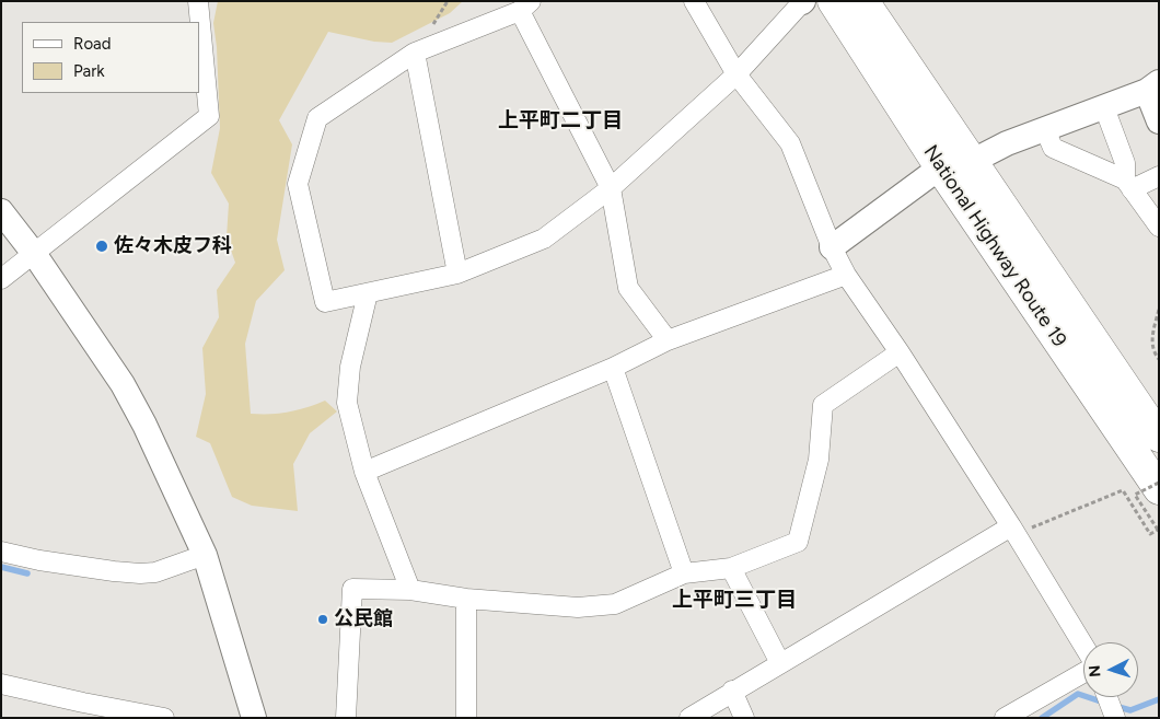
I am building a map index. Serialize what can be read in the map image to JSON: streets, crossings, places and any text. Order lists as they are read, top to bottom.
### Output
{
  "streets": {
    "highway": ["National Highway Route 19"]
  },
  "districts": ["上平町二丁目", "上平町三丁目"],
  "places": ["佐々木皮フ科", "公民館"],
  "legend": ["Road", "Park"],
  "north": "left"
}
